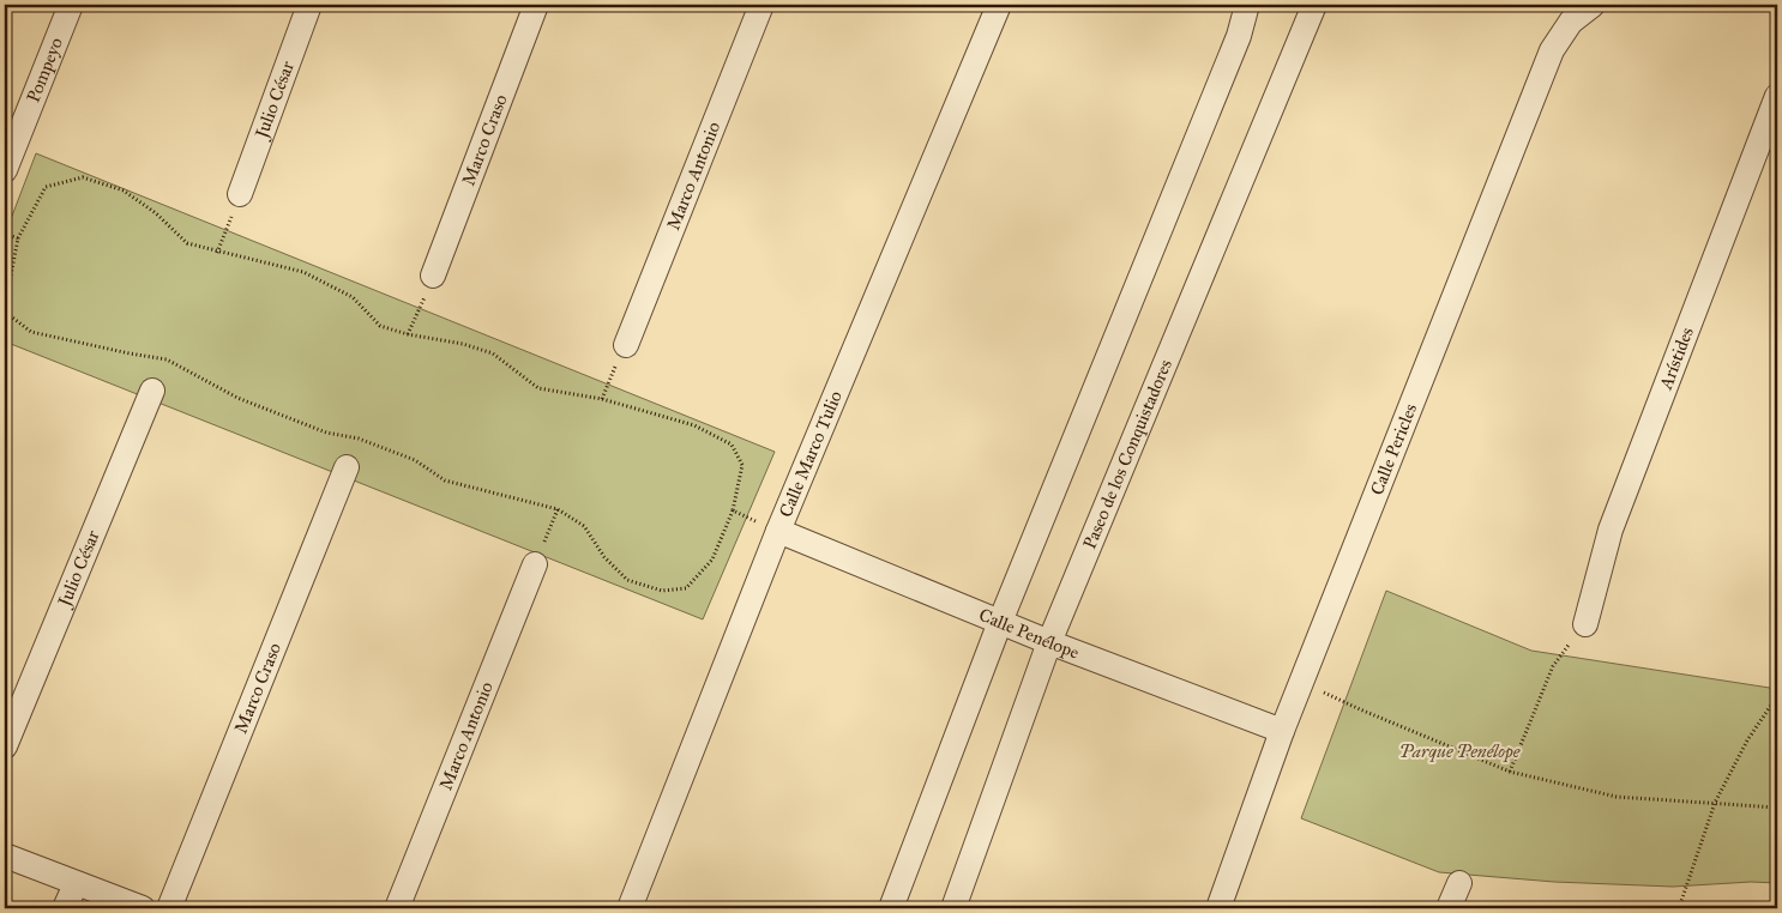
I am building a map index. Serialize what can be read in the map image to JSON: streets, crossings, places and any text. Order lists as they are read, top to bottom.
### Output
{
  "streets": {
    "street": [
      "Pompeyo",
      "Julio César",
      "Marco Craso",
      "Marco Antonio",
      "Arístides",
      "Calle Pericles",
      "Calle Marco Tulio",
      "Paseo de los Conquistadores",
      "Calle Penélope"
    ]
  },
  "crossings": [
    ["Calle Pericles", "Calle Penélope"],
    ["Calle Marco Tulio", "Calle Penélope"],
    ["Paseo de los Conquistadores", "Calle Penélope"]
  ],
  "parks": ["Parque Penélope"]
}
